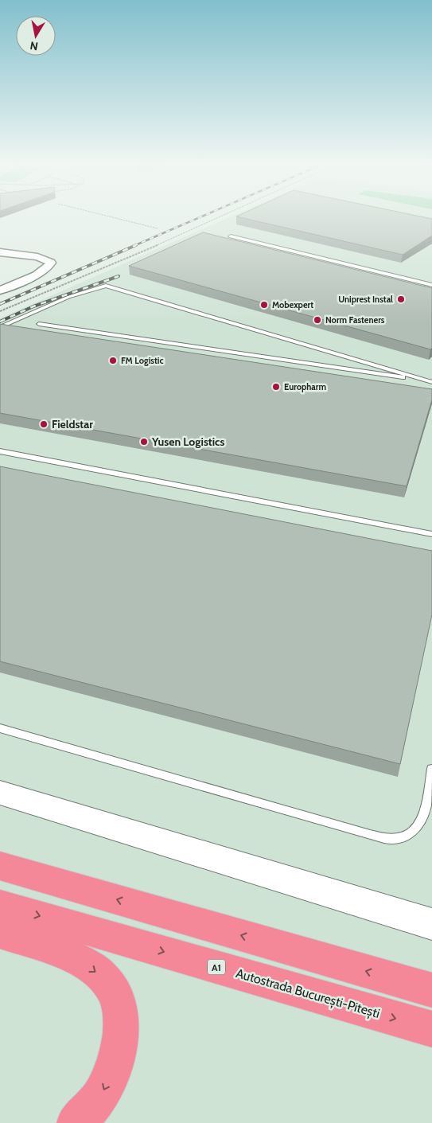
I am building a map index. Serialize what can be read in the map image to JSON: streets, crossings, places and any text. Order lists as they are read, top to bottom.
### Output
{
  "streets": {
    "highway": ["A1", "Autostrada București-Pitești"]
  },
  "places": [
    "Uniprest Instal",
    "Mobexpert",
    "Norm Fasteners",
    "FM Logistic",
    "Europharm",
    "Fieldstar",
    "Yusen Logistics"
  ],
  "north": "bottom"
}
